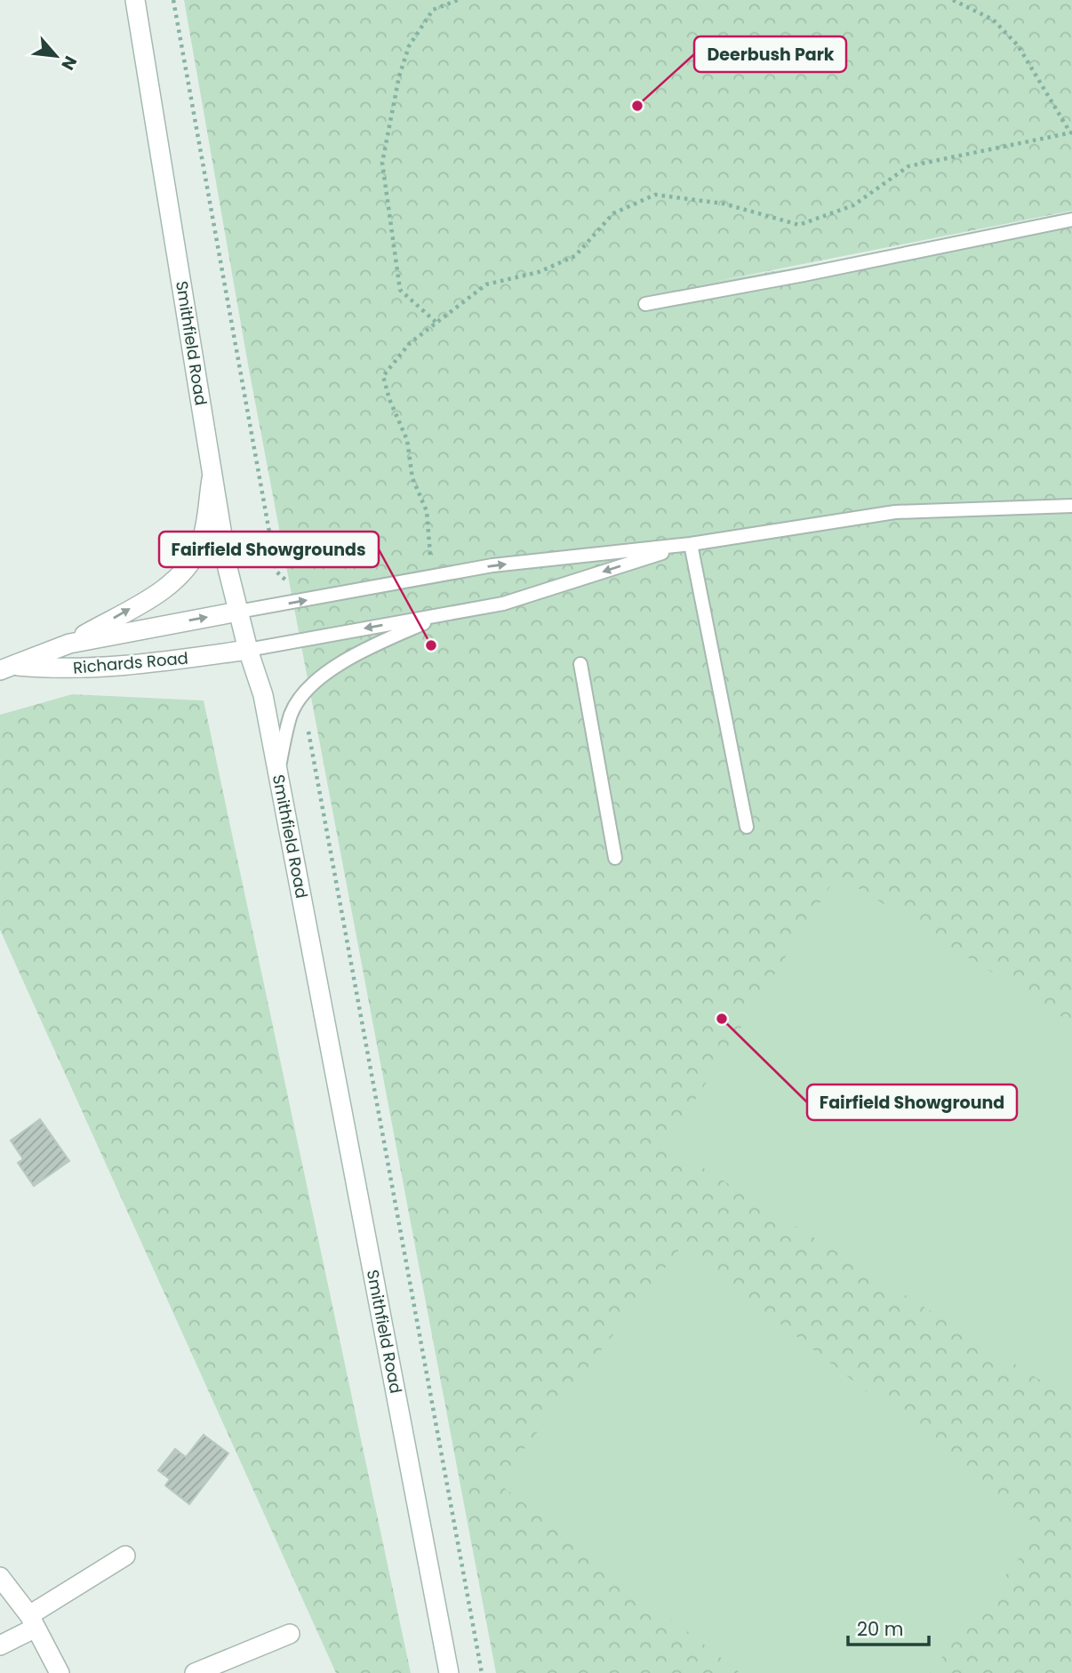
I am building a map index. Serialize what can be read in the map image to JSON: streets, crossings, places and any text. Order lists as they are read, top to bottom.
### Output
{
  "streets": {
    "main road": ["Smithfield Road", "Richards Road"]
  },
  "crossings": [
    ["Smithfield Road", "Richards Road"]
  ],
  "one_way": ["Richards Road"],
  "places": ["Deerbush Park", "Fairfield Showgrounds", "Fairfield Showground"],
  "scale_bar": "20 m",
  "north": "bottom right"
}
